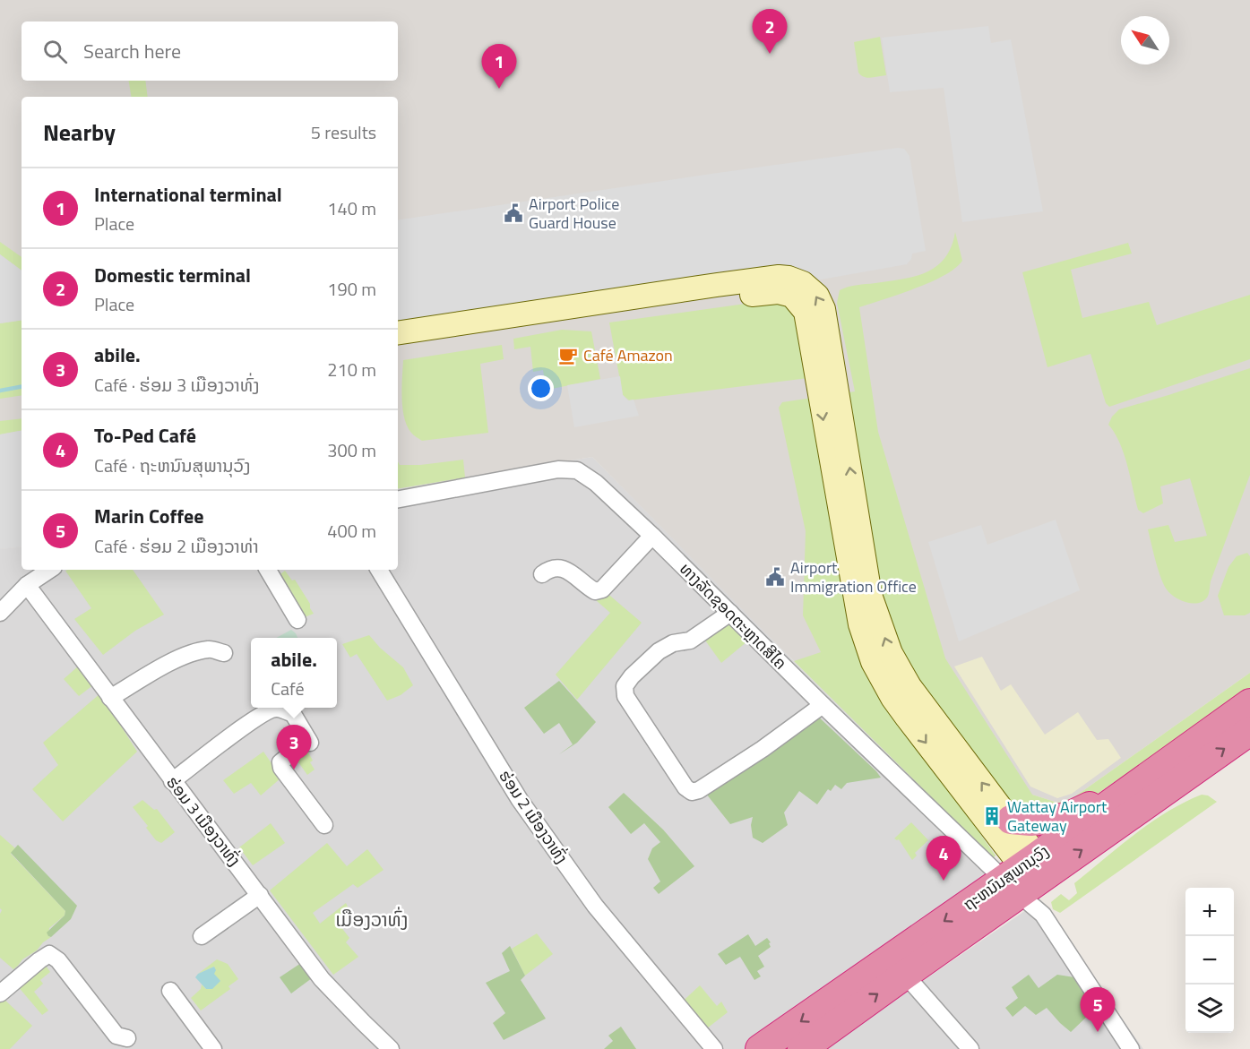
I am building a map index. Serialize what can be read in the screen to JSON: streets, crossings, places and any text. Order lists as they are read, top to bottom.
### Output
{
  "streets": {
    "highway": ["ຖະຫນົນສຸພານຸວົງ"],
    "street": ["ທາງລັດຊອດຕະຫຼາດສີໄຄ", "ຮ່ອມ 2 ເມືອງວາທົ່ງ", "ຮ່ອມ 3 ເມືອງວາທົ່ງ"]
  },
  "crossings": [
    ["ທາງລັດຊອດຕະຫຼາດສີໄຄ", "ຖະຫນົນສຸພານຸວົງ"]
  ],
  "districts": ["ເມືອງວາທົ່ງ"],
  "places": {
    "public building": ["Airport Police Guard House", "Airport Immigration Office"],
    "cafe": ["Café Amazon"],
    "building": ["Wattay Airport Gateway"]
  },
  "north": "top left",
  "page": {
    "pins": [
      "2",
      "1",
      "3",
      "4",
      "5"
    ],
    "search": "Search here",
    "heading": ["Nearby", "5 results"],
    "list": [
      {
        "mark": "1",
        "name": "International terminal",
        "note": "Place",
        "value": "140 m"
      },
      {
        "mark": "2",
        "name": "Domestic terminal",
        "note": "Place",
        "value": "190 m"
      },
      {
        "mark": "3",
        "name": "abile.",
        "note": "Café · ຮ່ອມ 3 ເມືອງວາທົ່ງ",
        "value": "210 m"
      },
      {
        "mark": "4",
        "name": "To-Ped Café",
        "note": "Café · ຖະຫນົນສຸພານຸວົງ",
        "value": "300 m"
      },
      {
        "mark": "5",
        "name": "Marin Coffee",
        "note": "Café · ຮ່ອມ 2 ເມືອງວາທ່າ",
        "value": "400 m"
      }
    ],
    "popup": ["abile.", "Café"],
    "map_buttons": ["+", "−"]
  }
}
